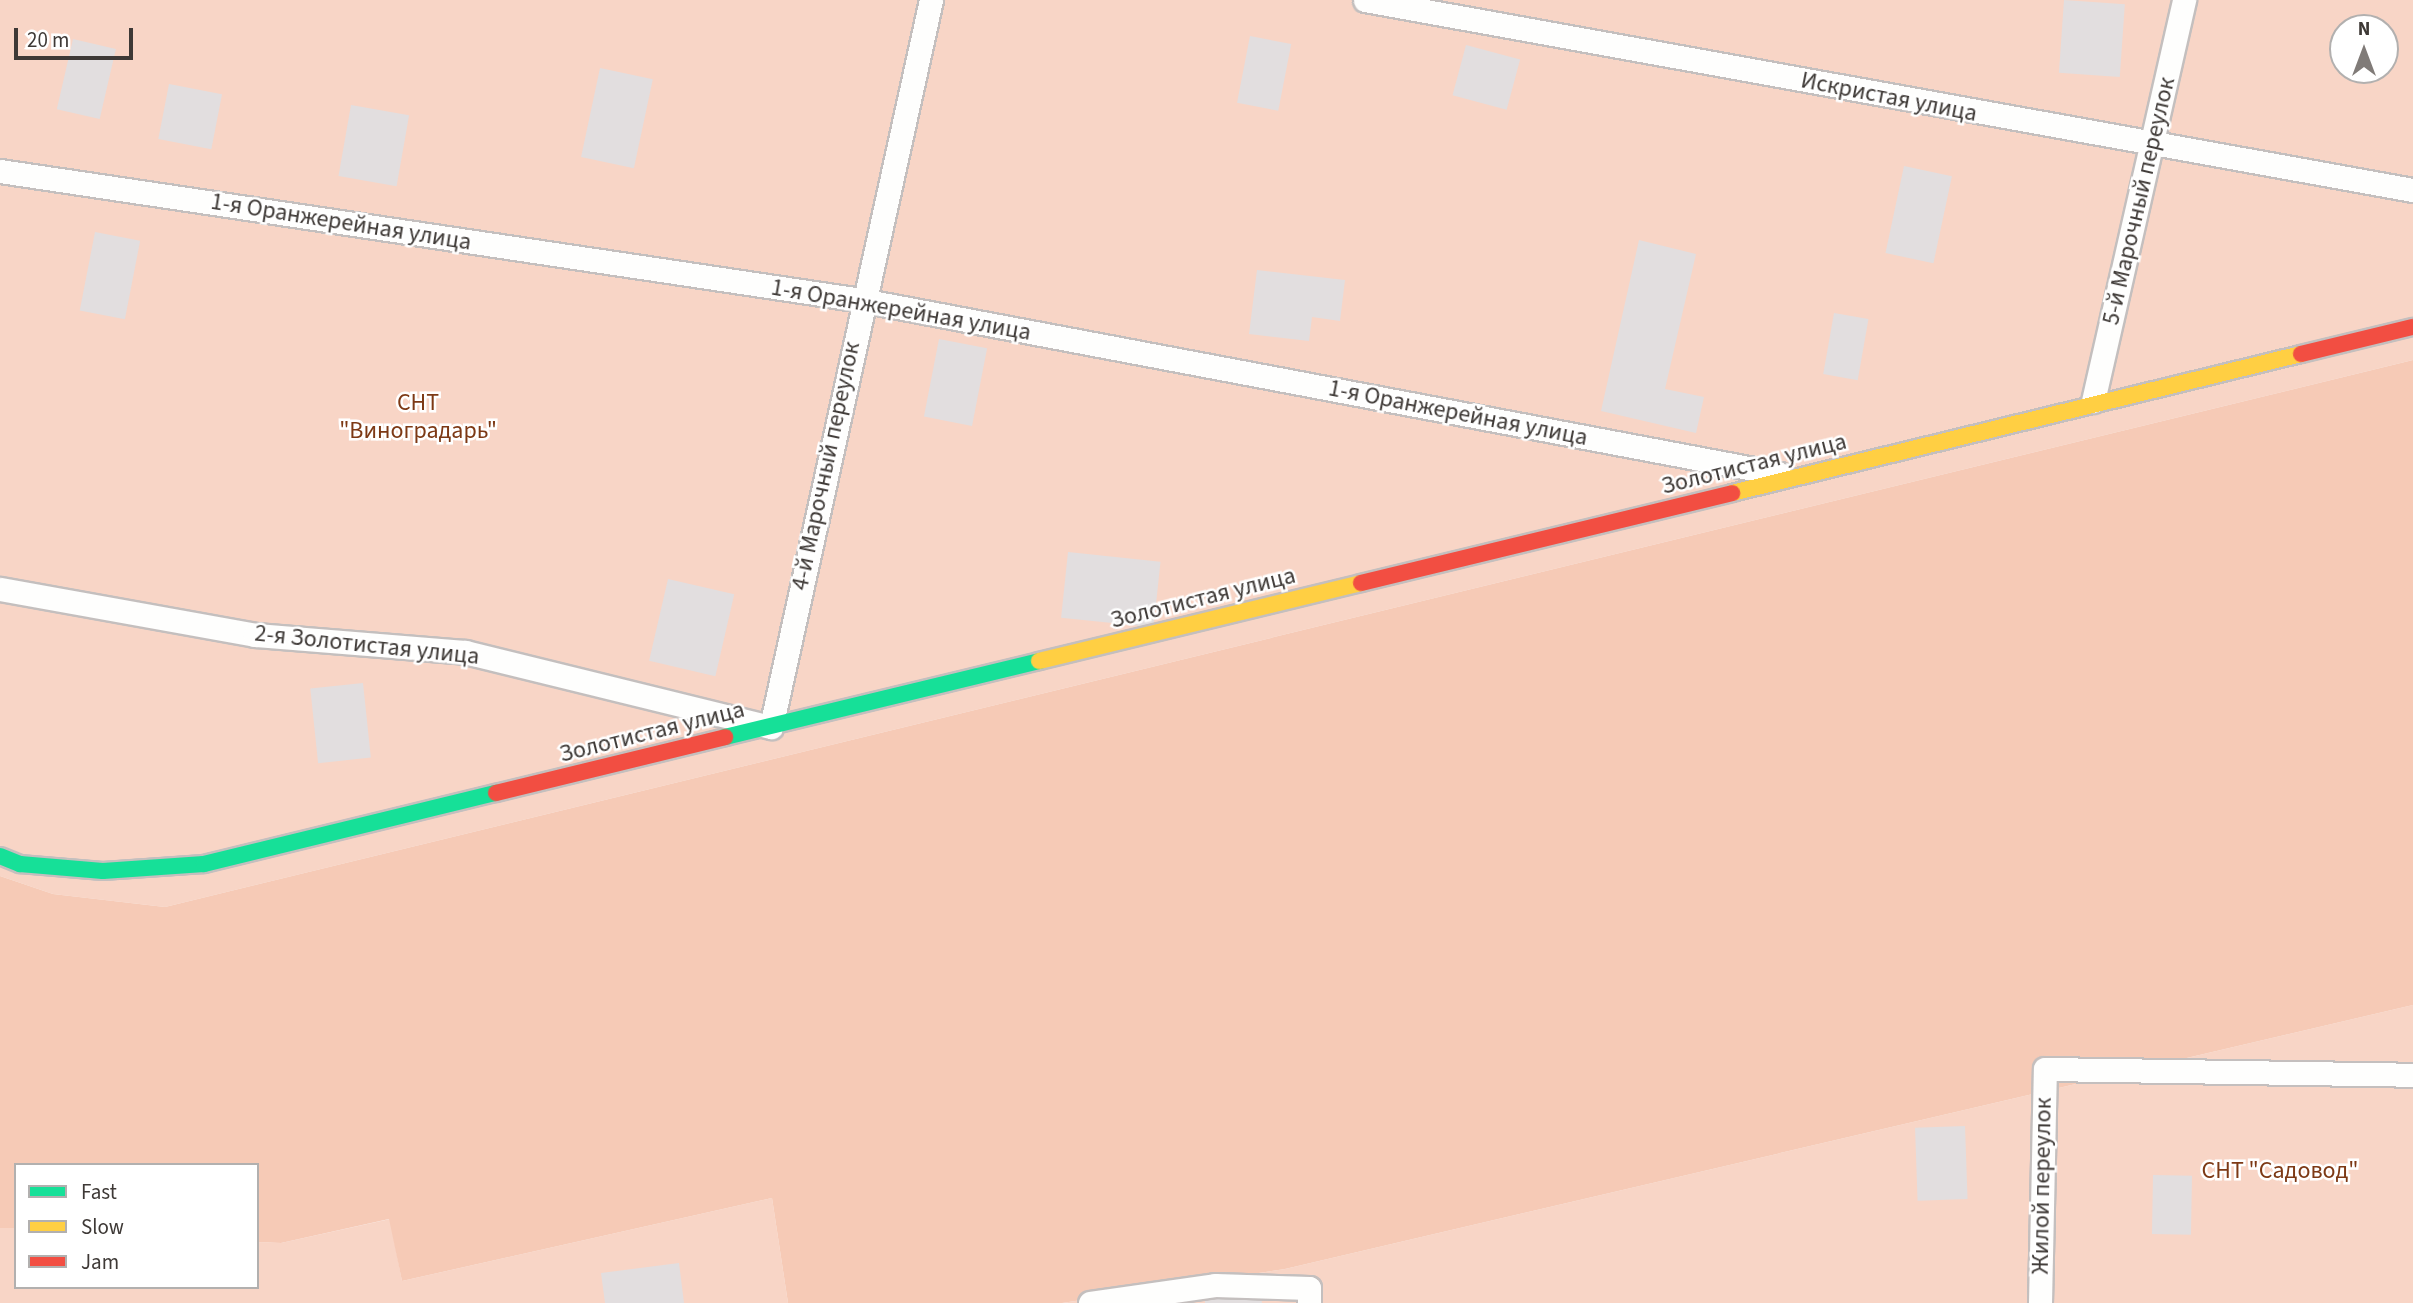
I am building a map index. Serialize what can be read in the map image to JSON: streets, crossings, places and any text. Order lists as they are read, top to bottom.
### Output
{
  "streets": {
    "street": ["Золотистая улица"],
    "lane": [
      "Искристая улица",
      "5-й Марочный переулок",
      "1-я Оранжерейная улица",
      "4-й Марочный переулок",
      "2-я Золотистая улица",
      "Жилой переулок"
    ]
  },
  "crossings": [
    ["Искристая улица", "5-й Марочный переулок"],
    ["5-й Марочный переулок", "Золотистая улица"],
    ["1-я Оранжерейная улица", "Золотистая улица"],
    ["1-я Оранжерейная улица", "4-й Марочный переулок"],
    ["Золотистая улица", "4-й Марочный переулок"],
    ["Золотистая улица", "2-я Золотистая улица"],
    ["4-й Марочный переулок", "2-я Золотистая улица"]
  ],
  "parks": ["СНТ \"Виноградарь\"", "СНТ \"Садовод\""],
  "legend": ["Fast", "Slow", "Jam"],
  "scale_bar": "20 m",
  "north": "top"
}
